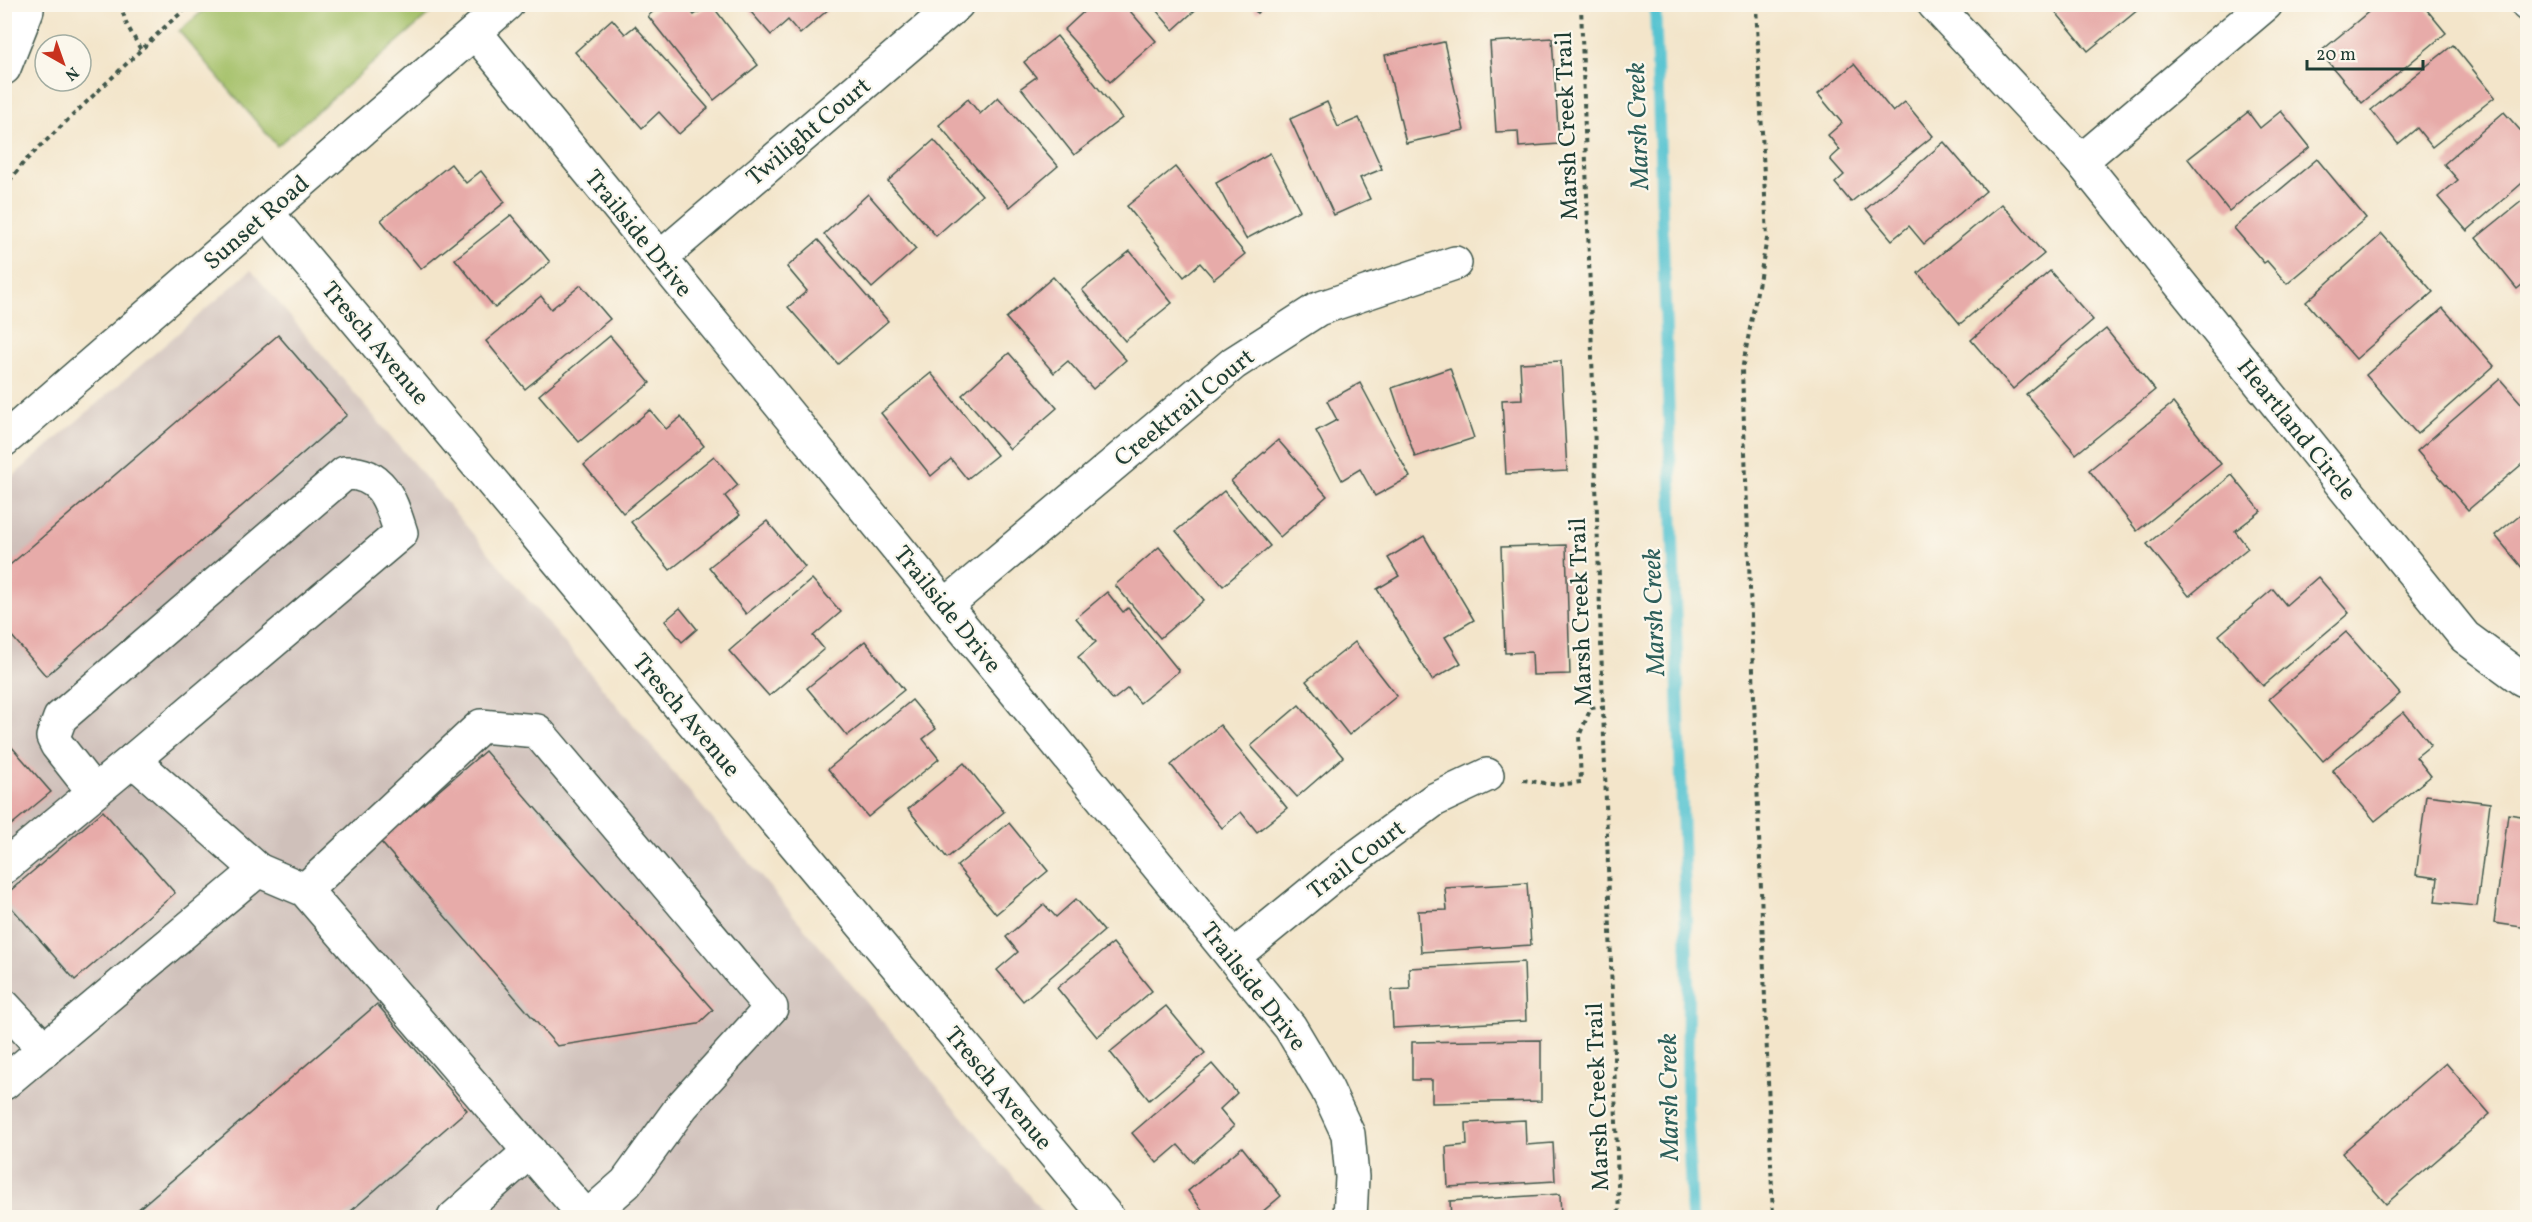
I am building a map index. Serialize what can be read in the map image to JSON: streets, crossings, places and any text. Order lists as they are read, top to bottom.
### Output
{
  "streets": {
    "street": [
      "Twilight Court",
      "Sunset Road",
      "Trailside Drive",
      "Tresch Avenue",
      "Creektrail Court",
      "Heartland Circle",
      "Trail Court"
    ],
    "path": ["Marsh Creek Trail"]
  },
  "crossings": [
    ["Twilight Court", "Trailside Drive"],
    ["Sunset Road", "Trailside Drive"],
    ["Sunset Road", "Tresch Avenue"],
    ["Trailside Drive", "Creektrail Court"],
    ["Trailside Drive", "Trail Court"]
  ],
  "water": ["Marsh Creek"],
  "scale_bar": "20 m",
  "north": "bottom right"
}
